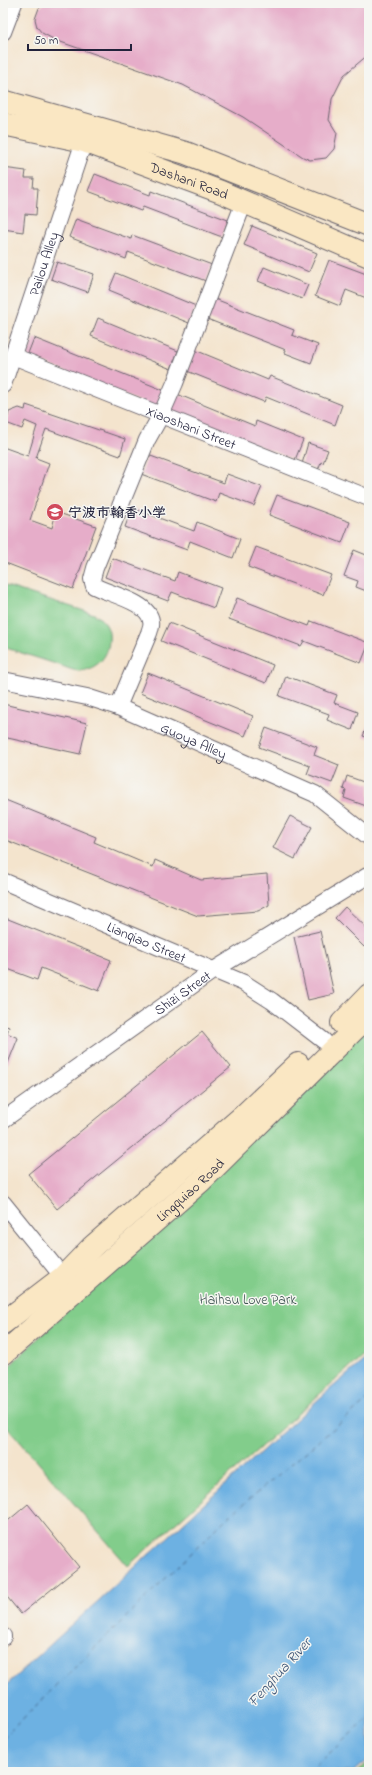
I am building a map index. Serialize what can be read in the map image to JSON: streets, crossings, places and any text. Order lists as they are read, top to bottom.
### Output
{
  "streets": {
    "main road": ["Dashani Road", "Lingquiao Road"],
    "street": [
      "Pailou Alley",
      "Xiaoshani Street",
      "Guoya Alley",
      "Lianqiao Street",
      "Shizi Street"
    ]
  },
  "crossings": [
    ["Dashani Road", "Pailou Alley"],
    ["Pailou Alley", "Xiaoshani Street"],
    ["Lianqiao Street", "Shizi Street"],
    ["Lianqiao Street", "Lingquiao Road"]
  ],
  "water": ["Fenghua Rıver"],
  "parks": ["Haihsu Love Park"],
  "places": {
    "school or university": ["宁波市翰香小学"]
  },
  "scale_bar": "50 m"
}
